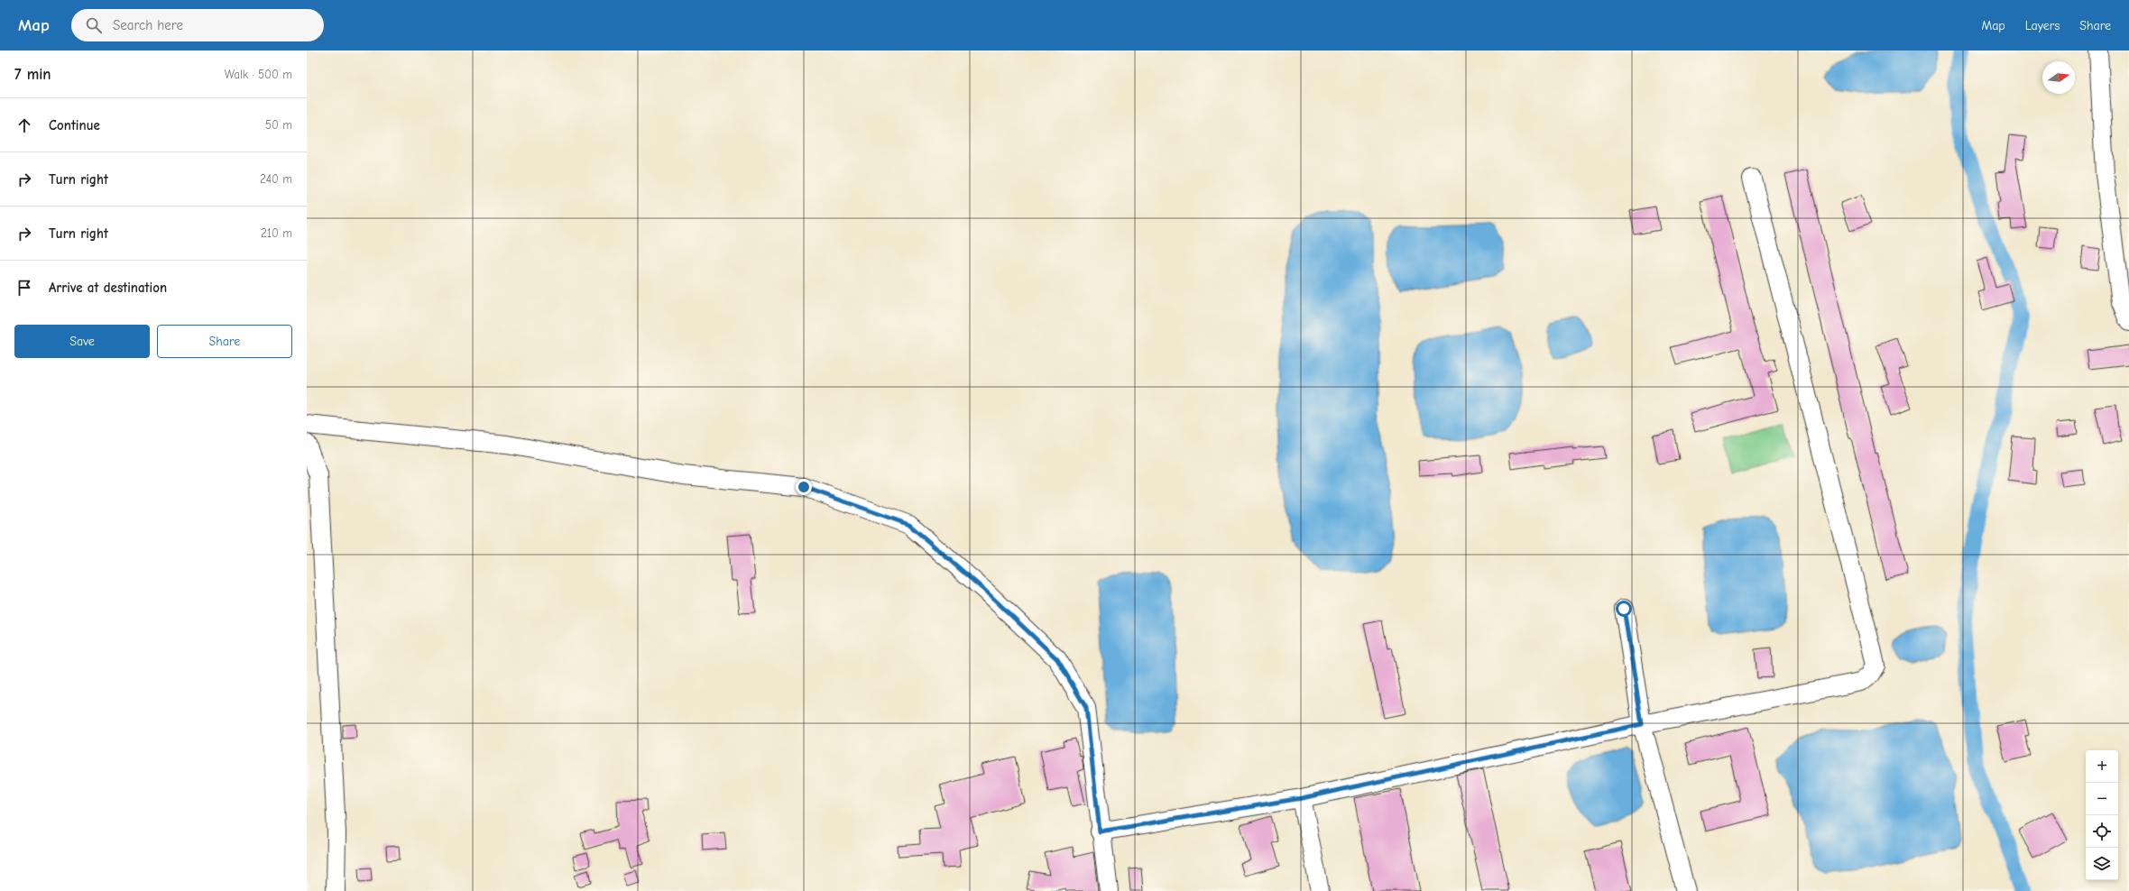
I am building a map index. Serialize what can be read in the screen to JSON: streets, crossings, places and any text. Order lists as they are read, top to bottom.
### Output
{
  "north": "right",
  "page": {
    "header": "Map",
    "search": "Search here",
    "nav": ["Map", "Layers", "Share"],
    "heading": ["7 min", "Walk · 500 m"],
    "list": [
      ["Continue", "50 m"],
      ["Turn right", "240 m"],
      ["Turn right", "210 m"],
      "Arrive at destination"
    ],
    "buttons": ["Save", "Share"],
    "map_buttons": ["+", "−"]
  }
}
